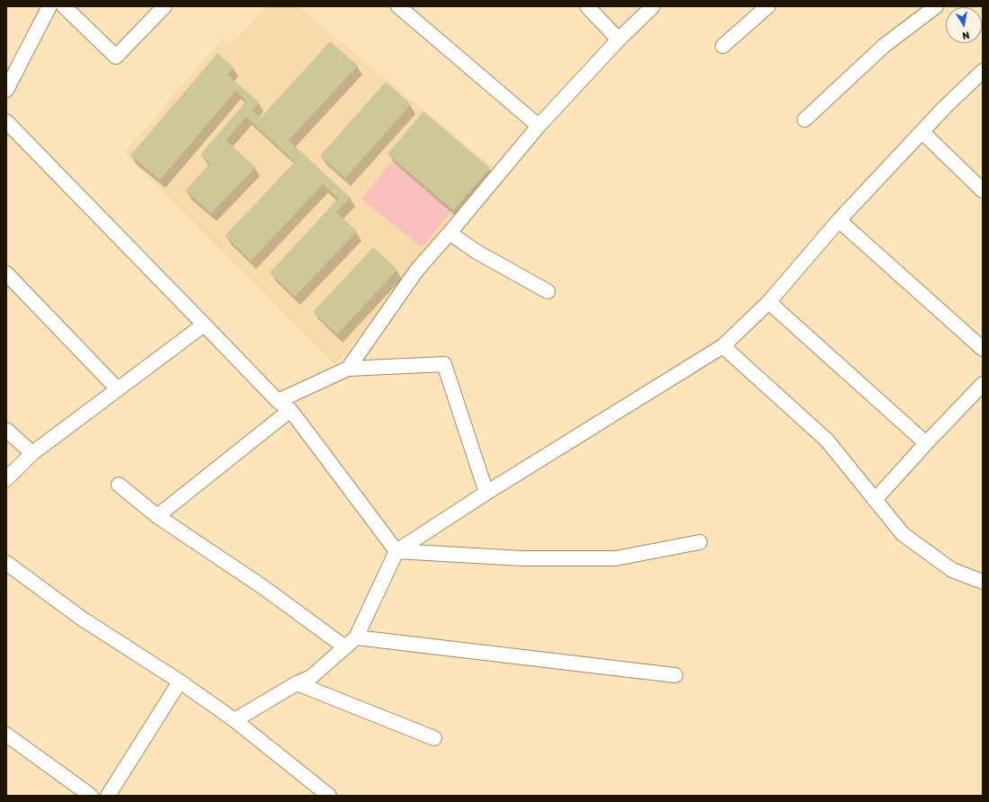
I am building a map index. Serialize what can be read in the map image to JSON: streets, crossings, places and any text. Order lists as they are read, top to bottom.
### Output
{
  "north": "bottom"
}
